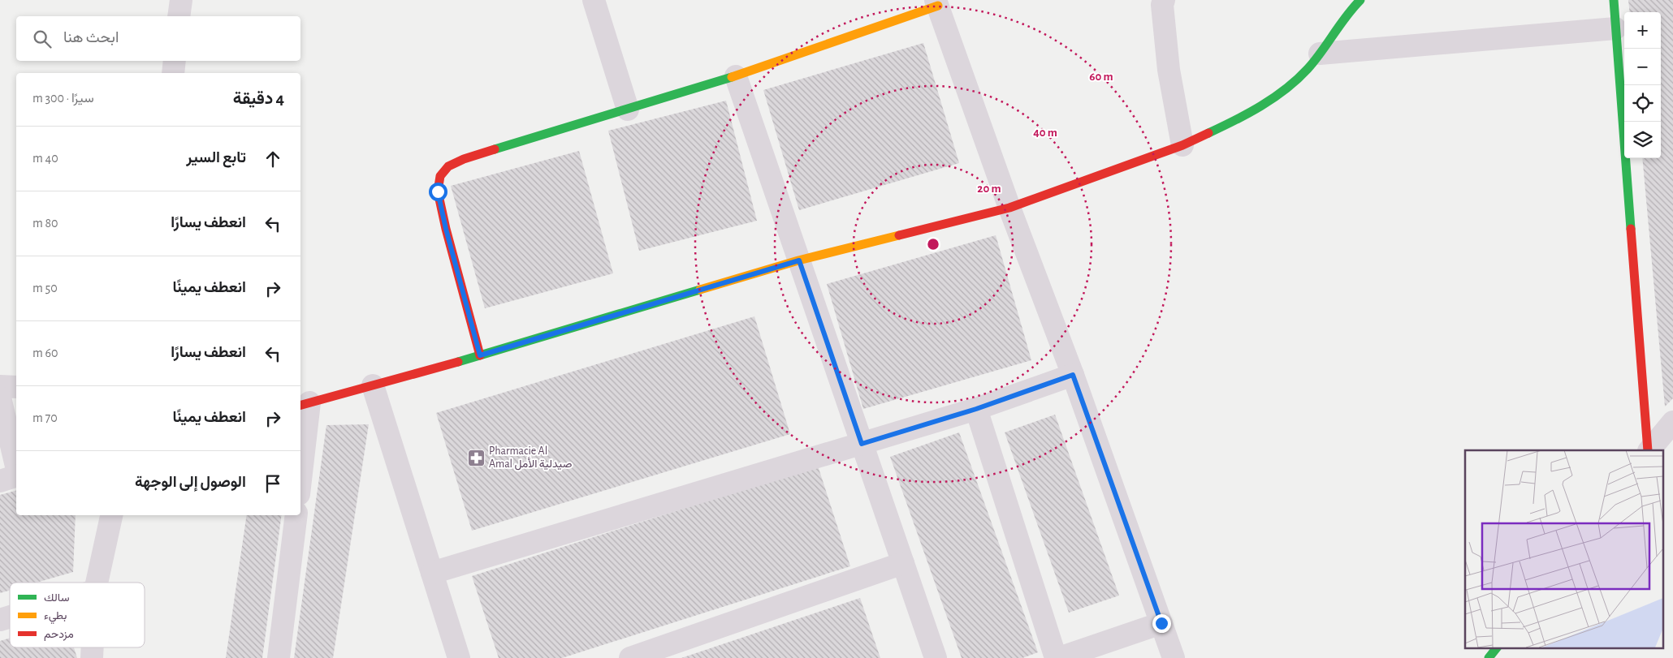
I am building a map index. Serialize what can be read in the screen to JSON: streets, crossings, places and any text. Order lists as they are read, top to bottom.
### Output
{
  "places": {
    "pharmacy": ["Pharmacie Al Amal صيدلية الأمل"]
  },
  "legend": ["سالك", "بطيء", "مزدحم"],
  "page": {
    "map_buttons": ["+", "−"],
    "search": "ابحث هنا",
    "heading": ["4 دقيقة", "سيرًا · 300 m"],
    "list": [
      ["تابع السير", "40 m"],
      ["انعطف يسارًا", "80 m"],
      ["انعطف يمينًا", "50 m"],
      ["انعطف يسارًا", "60 m"],
      ["انعطف يمينًا", "70 m"],
      "الوصول إلى الوجهة"
    ]
  },
  "rings": ["60 m", "40 m", "20 m"]
}
